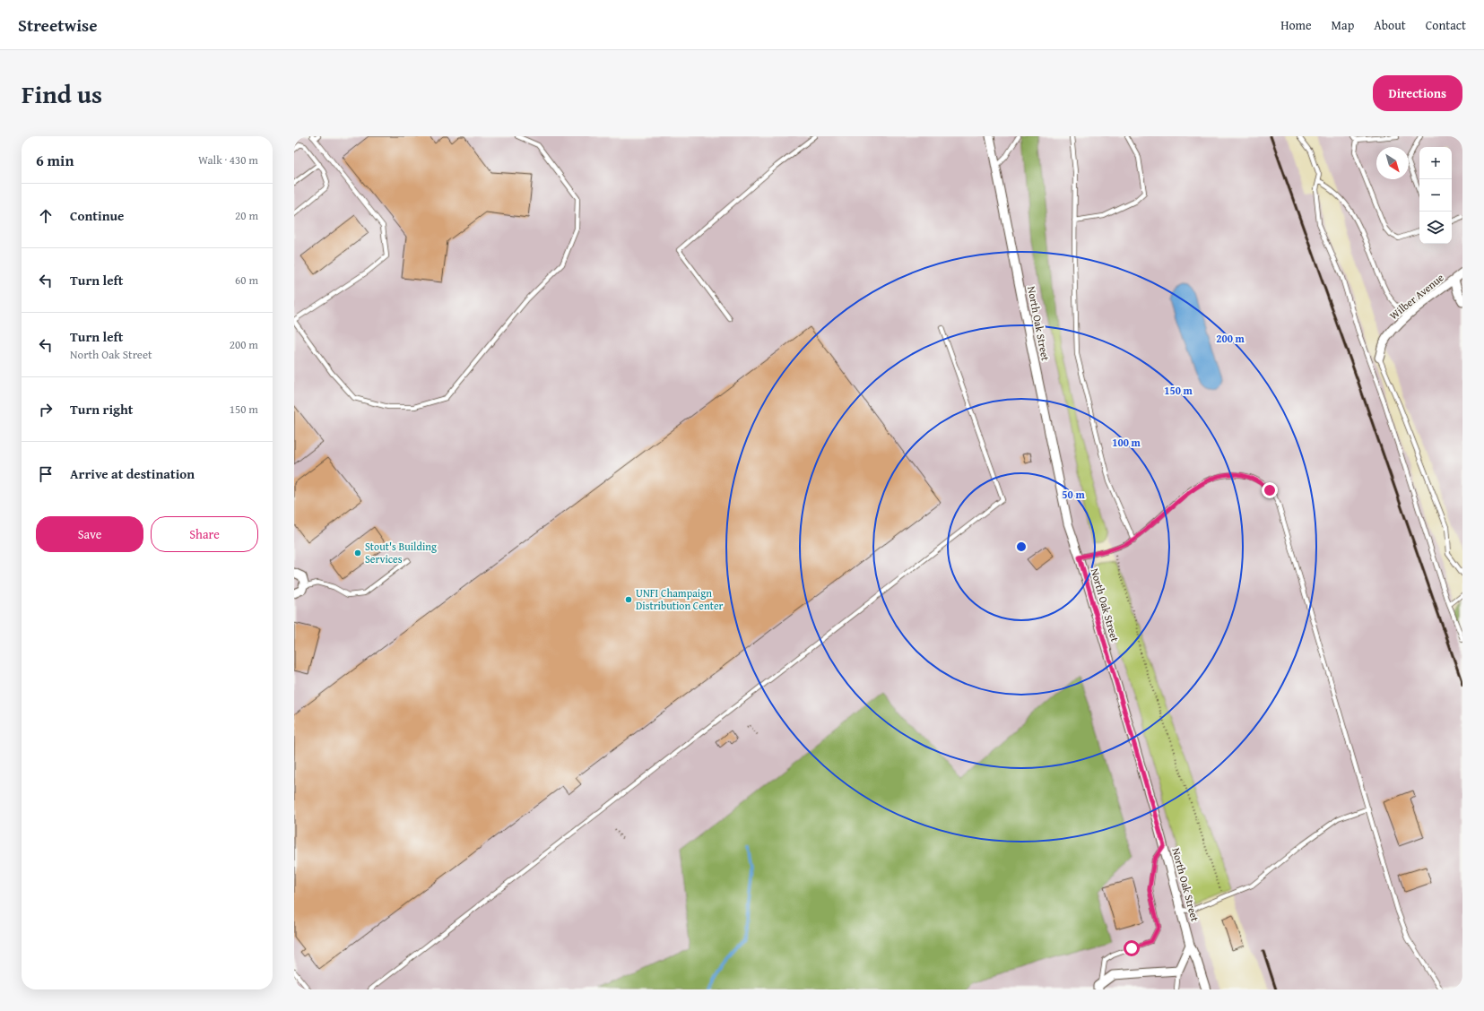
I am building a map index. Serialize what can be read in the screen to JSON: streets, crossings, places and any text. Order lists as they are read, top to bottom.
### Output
{
  "streets": {
    "street": ["Wilber Avenue", "North Oak Street"]
  },
  "places": ["Stout's Building Services", "UNFI Champaign Distribution Center"],
  "north": "bottom right",
  "page": {
    "header": "Streetwise",
    "nav": [
      "Home",
      "Map",
      "About",
      "Contact"
    ],
    "title": "Find us",
    "buttons": [
      "Directions",
      ["Save", "Share"]
    ],
    "heading": ["6 min", "Walk · 430 m"],
    "map_buttons": ["+", "−"],
    "list": [
      ["Continue", "20 m"],
      ["Turn left", "60 m"],
      ["Turn left", "North Oak Street", "200 m"],
      ["Turn right", "150 m"],
      "Arrive at destination"
    ]
  },
  "rings": [
    "200 m",
    "150 m",
    "100 m",
    "50 m"
  ]
}
